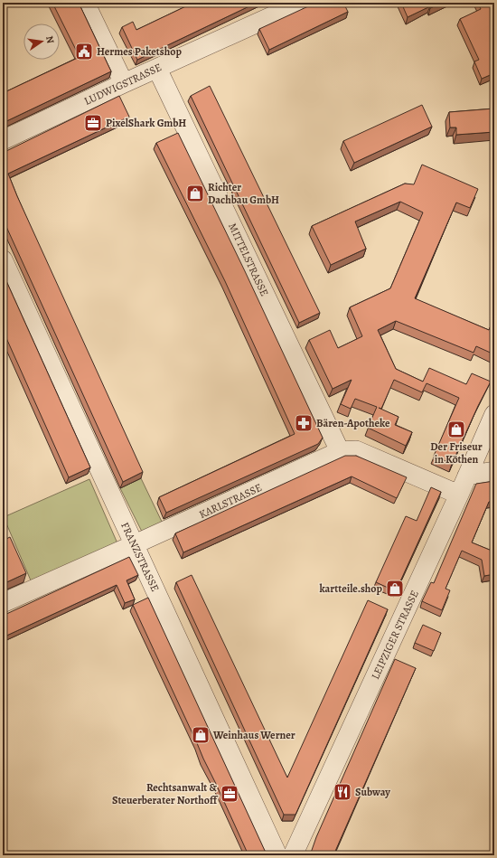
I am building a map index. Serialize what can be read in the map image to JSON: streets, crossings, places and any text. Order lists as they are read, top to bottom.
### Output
{
  "streets": {
    "street": [
      "LUDWIGSTRASSE",
      "MITTELSTRASSE",
      "KARLSTRASSE",
      "FRANZSTRASSE",
      "LEIPZIGER STRASSE"
    ]
  },
  "crossings": [
    ["LUDWIGSTRASSE", "MITTELSTRASSE"],
    ["MITTELSTRASSE", "KARLSTRASSE"],
    ["KARLSTRASSE", "FRANZSTRASSE"],
    ["KARLSTRASSE", "LEIPZIGER STRASSE"]
  ],
  "places": {
    "public building": ["Hermes Paketshop"],
    "office": ["PixelShark GmbH", "Rechtsanwalt & Steuerberater Northoff"],
    "shop": [
      "Richter Dachbau GmbH",
      "Der Friseur in Köthen",
      "kartteile.shop",
      "Weinhaus Werner"
    ],
    "pharmacy": ["Bären-Apotheke"],
    "restaurant": ["Subway"]
  },
  "north": "right"
}
